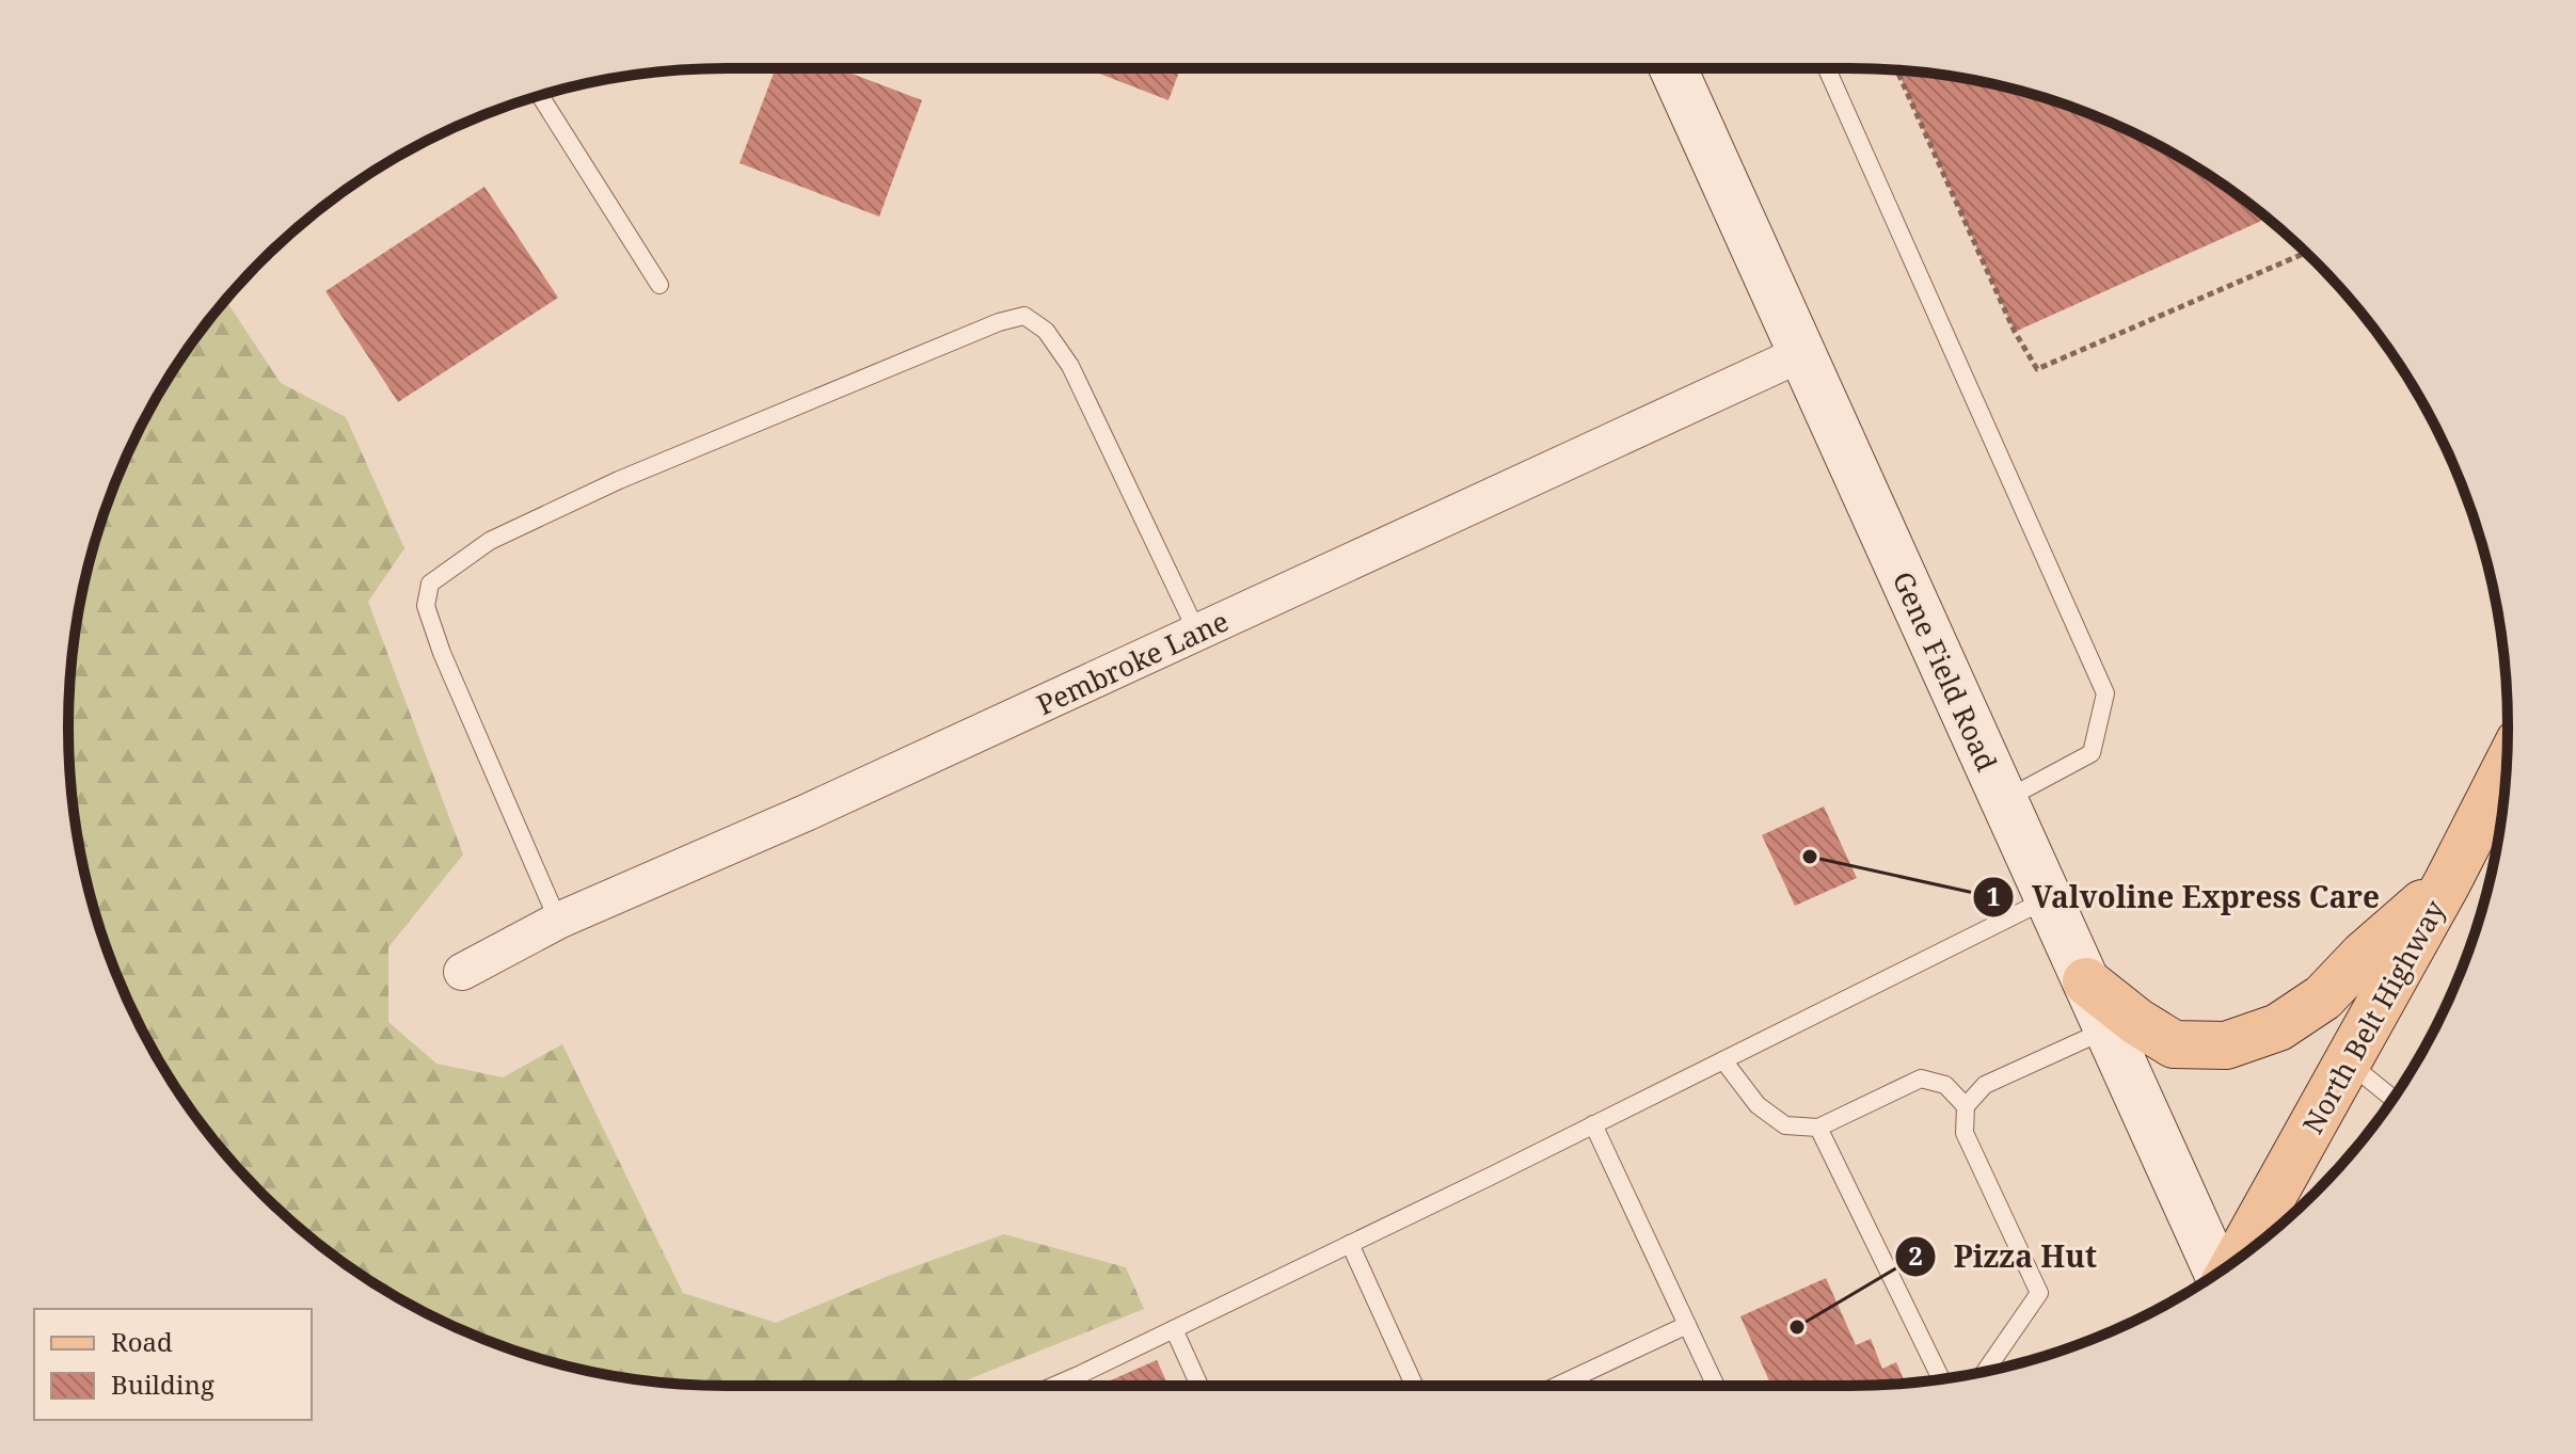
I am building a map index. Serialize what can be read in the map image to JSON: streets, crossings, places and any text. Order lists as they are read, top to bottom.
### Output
{
  "streets": {
    "main road": ["North Belt Highway"],
    "street": ["Pembroke Lane", "Gene Field Road"]
  },
  "crossings": [
    ["Pembroke Lane", "Gene Field Road"]
  ],
  "places": ["Valvoline Express Care", "Pizza Hut"],
  "legend": ["Road", "Building"]
}
